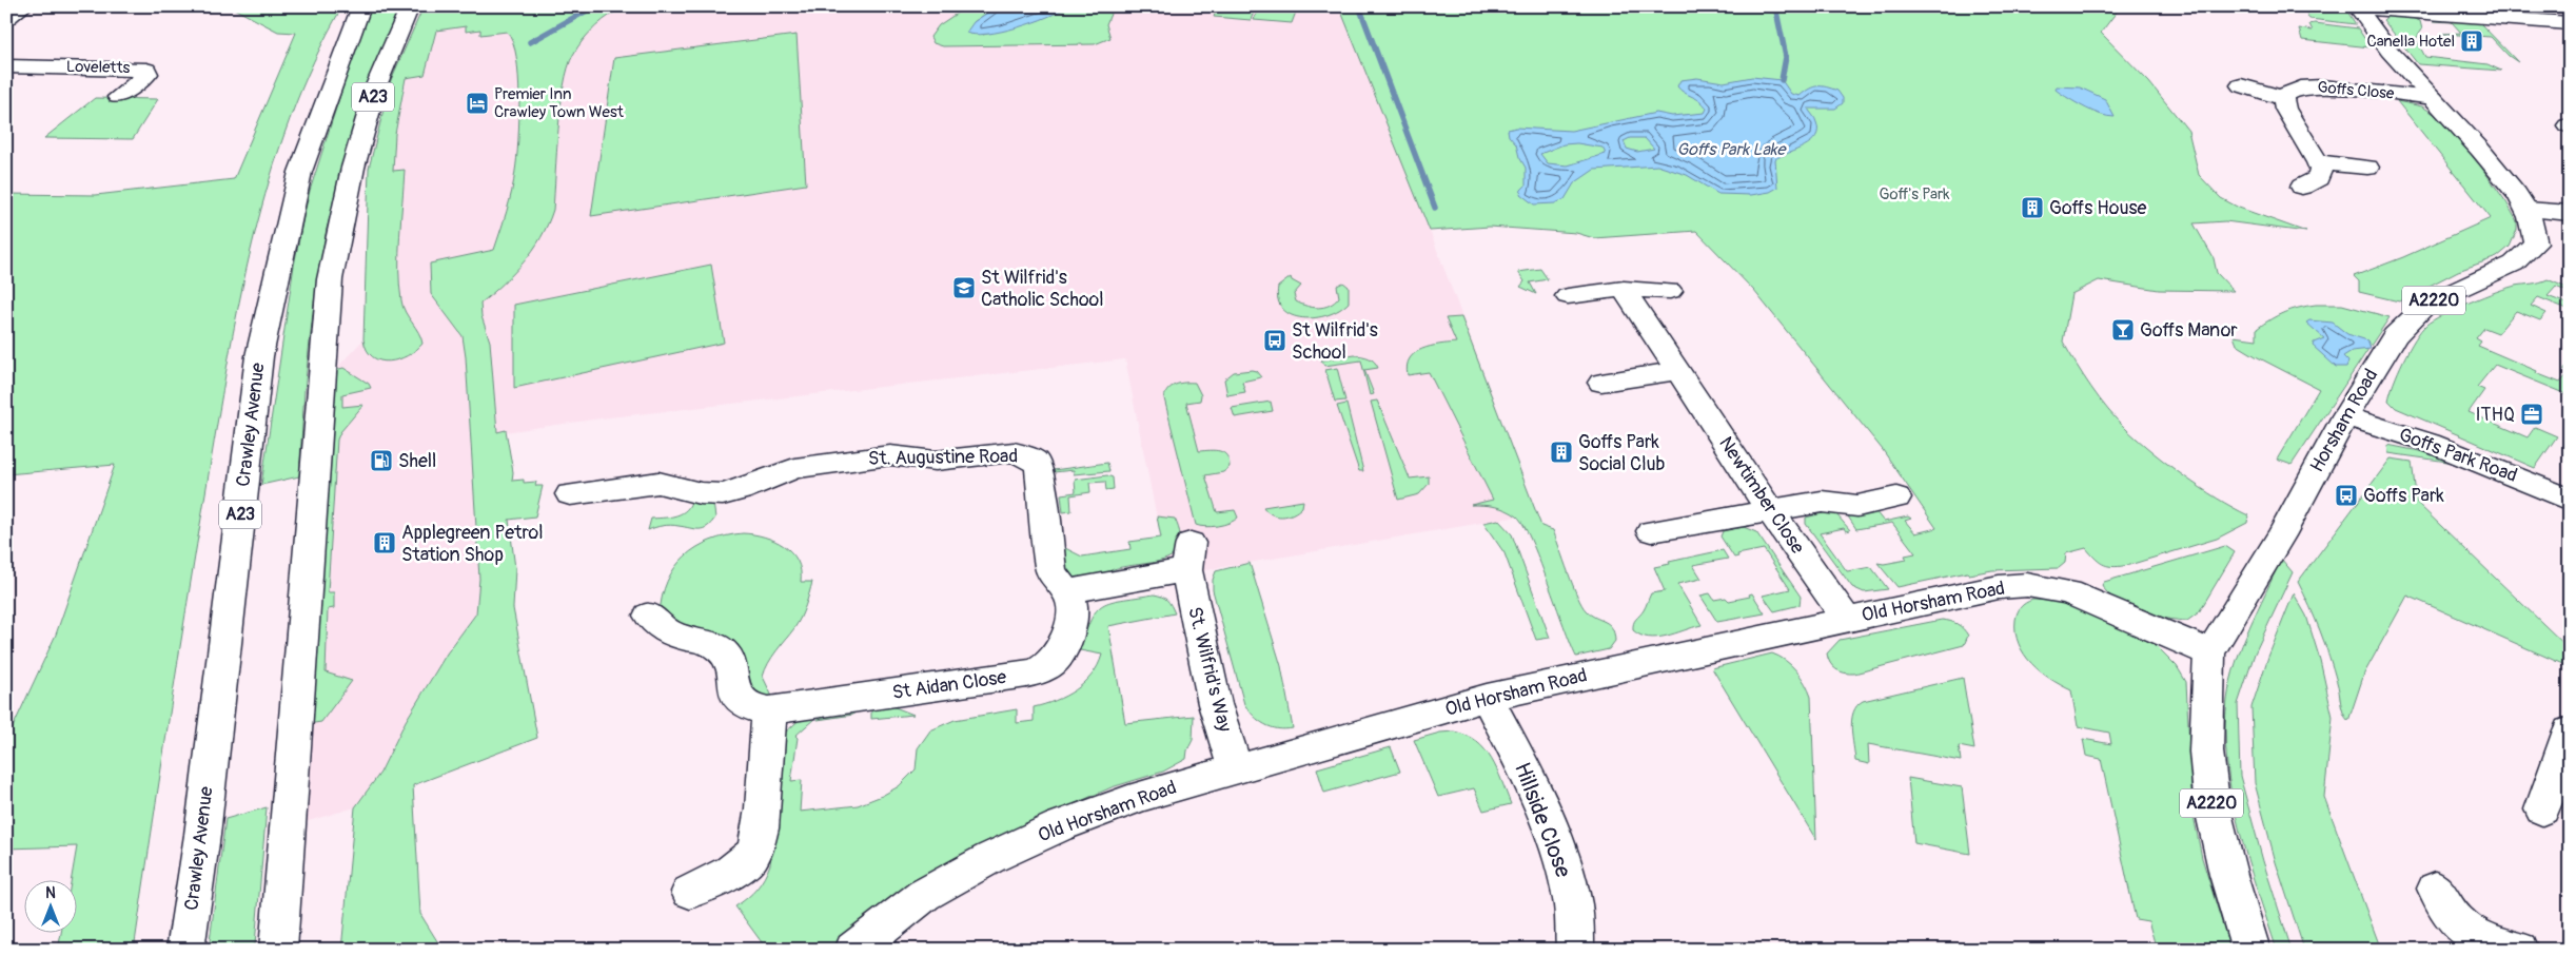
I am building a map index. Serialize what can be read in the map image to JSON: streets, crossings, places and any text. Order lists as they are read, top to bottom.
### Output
{
  "streets": {
    "street": [
      "Loveletts",
      "Goffs Close",
      "A23",
      "A2220",
      "Horsham Road",
      "Crawley Avenue",
      "Goffs Park Road",
      "St. Augustine Road",
      "Newtimber Close",
      "Old Horsham Road",
      "St. Wilfrid's Way",
      "St Aidan Close",
      "Hillside Close"
    ]
  },
  "crossings": [
    ["Goffs Close", "Horsham Road"],
    ["Horsham Road", "Goffs Park Road"],
    ["Horsham Road", "Old Horsham Road"],
    ["St. Augustine Road", "St. Wilfrid's Way"],
    ["St. Augustine Road", "St Aidan Close"],
    ["Newtimber Close", "Old Horsham Road"],
    ["Old Horsham Road", "St. Wilfrid's Way"],
    ["Old Horsham Road", "Hillside Close"],
    ["St. Wilfrid's Way", "St Aidan Close"]
  ],
  "water": ["Goffs Park Lake"],
  "parks": ["Goff's Park"],
  "places": {
    "building": [
      "Canella Hotel",
      "Goffs House",
      "Goffs Park Social Club",
      "Applegreen Petrol Station Shop"
    ],
    "hotel": ["Premier Inn Crawley Town West"],
    "school or university": ["St Wilfrid's Catholic School"],
    "bar": ["Goffs Manor"],
    "bus stop": ["St Wilfrid's School", "Goffs Park"],
    "office": ["ITHQ"],
    "fuel station": ["Shell"]
  },
  "north": "top"
}
